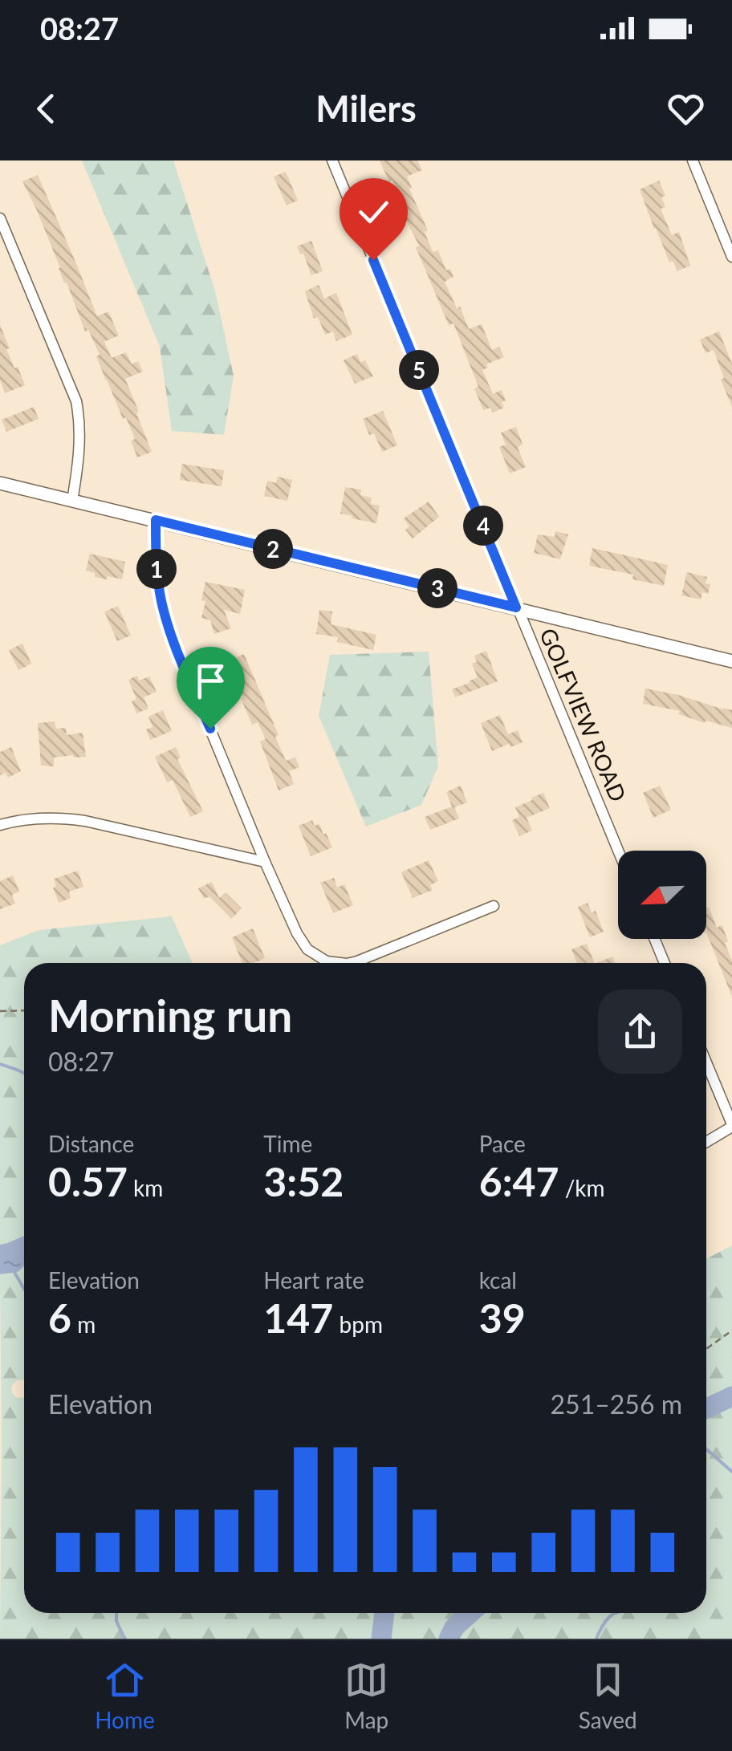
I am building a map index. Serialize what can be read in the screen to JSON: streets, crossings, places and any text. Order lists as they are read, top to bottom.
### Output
{
  "streets": {
    "street": ["GOLFVIEW ROAD"]
  },
  "north": "bottom left",
  "page": {
    "status": "08:27",
    "header": "Milers",
    "pins": [
      "5",
      "4",
      "2",
      "1",
      "3"
    ],
    "heading": ["Morning run", "08:27"],
    "stats": [
      ["Distance", "0.57 km"],
      ["Time", "3:52"],
      ["Pace", "6:47 /km"],
      ["Elevation", "6 m"],
      ["Heart rate", "147 bpm"],
      ["kcal", "39"]
    ],
    "chart": ["Elevation", "251–256 m"],
    "tabs": ["Home", "Map", "Saved"]
  }
}
